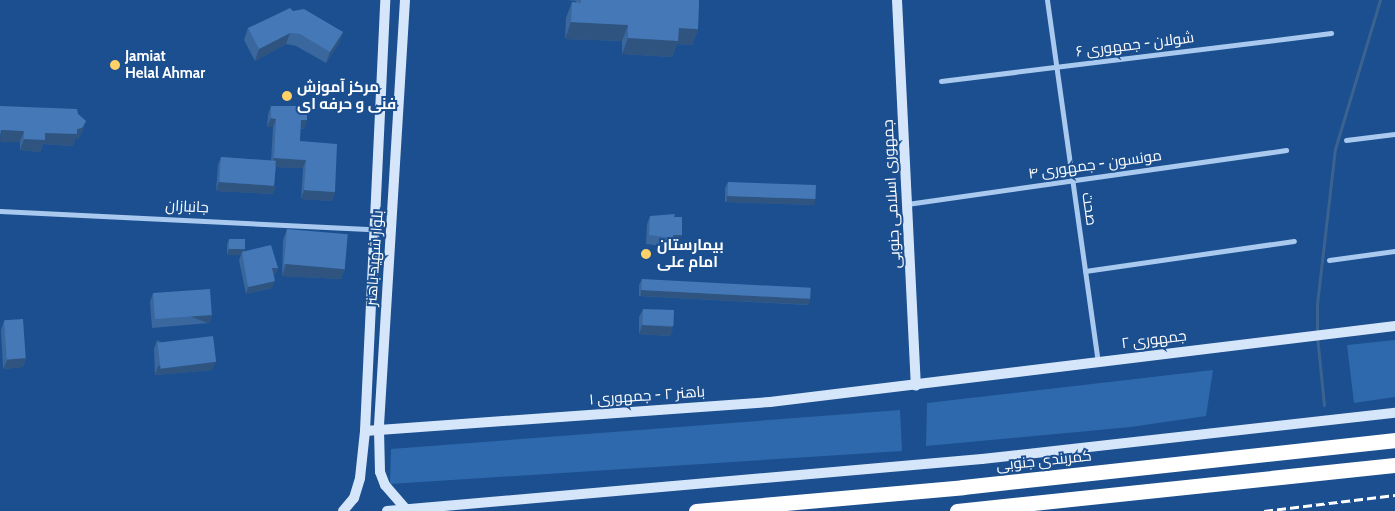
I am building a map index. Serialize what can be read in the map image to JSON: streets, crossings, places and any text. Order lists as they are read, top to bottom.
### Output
{
  "streets": {
    "highway": ["کمربندی جنوبی"],
    "main road": [
      "جمهوری اسلامی جنوبی",
      "بلوار شهید باهنر",
      "جمهوری ۲",
      "باهنر ۲ - جمهوری ۱"
    ],
    "street": [
      "شولان - جمهوری ۶",
      "مونسون - جمهوری ۴",
      "جانبازان",
      "صحت"
    ]
  },
  "crossings": [
    ["شولان - جمهوری ۶", "صحت"],
    ["مونسون - جمهوری ۴", "جمهوری اسلامی جنوبی"],
    ["مونسون - جمهوری ۴", "صحت"],
    ["جمهوری اسلامی جنوبی", "جمهوری ۲"],
    ["جمهوری اسلامی جنوبی", "باهنر ۲ - جمهوری ۱"],
    ["جانبازان", "بلوار شهید باهنر"],
    ["صحت", "جمهوری ۲"],
    ["بلوار شهید باهنر", "باهنر ۲ - جمهوری ۱"],
    ["جمهوری ۲", "باهنر ۲ - جمهوری ۱"]
  ],
  "places": ["Jamiat Helal Ahmar", "مرکز آموزش فنی و حرفه ای", "بیمارستان امام علی"]
}
